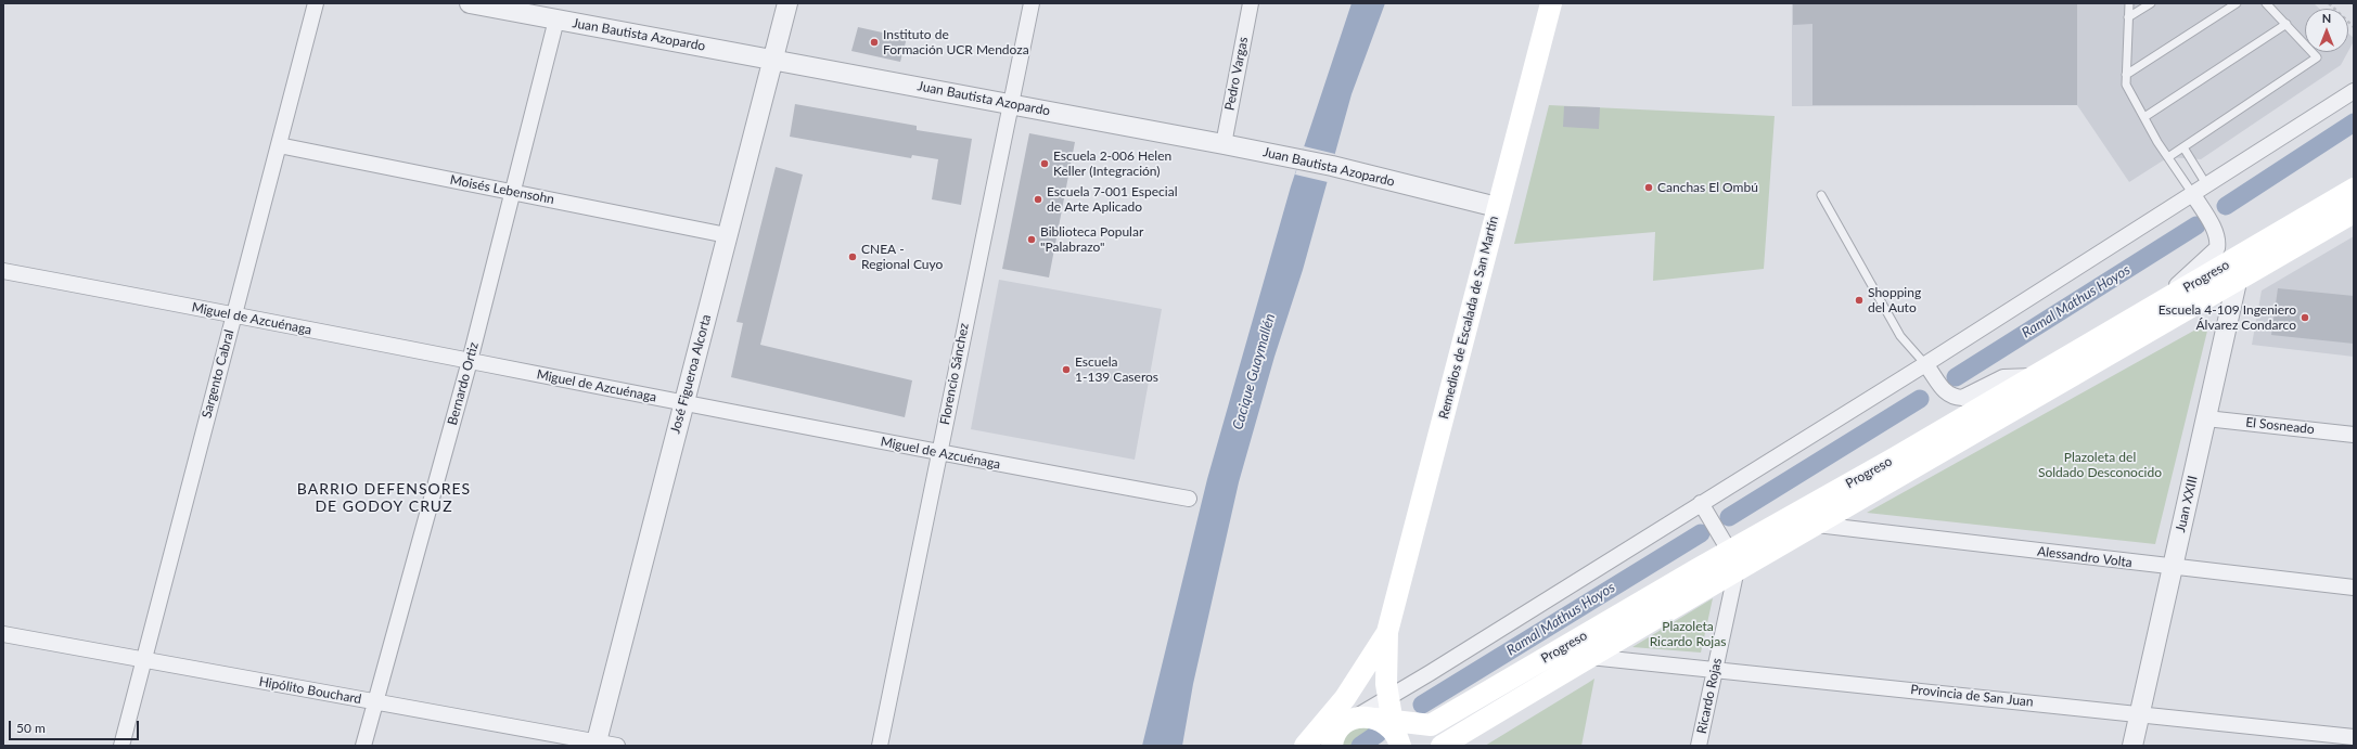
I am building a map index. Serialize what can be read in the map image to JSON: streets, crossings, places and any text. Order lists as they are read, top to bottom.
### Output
{
  "streets": {
    "main road": ["Progreso", "Remedios de Escalada de San Martín"],
    "street": [
      "Juan Bautista Azopardo",
      "Pedro Vargas",
      "Moisés Lebensohn",
      "Miguel de Azcuénaga",
      "Sargento Cabral",
      "José Figueroa Alcorta",
      "Florencio Sánchez",
      "Bernardo Ortiz",
      "El Sosneado",
      "Juan XXIII",
      "Alessandro Volta",
      "Hipólito Bouchard",
      "Ricardo Rojas",
      "Provincia de San Juan"
    ]
  },
  "crossings": [
    ["Juan Bautista Azopardo", "Pedro Vargas"],
    ["Juan Bautista Azopardo", "Remedios de Escalada de San Martín"],
    ["Juan Bautista Azopardo", "José Figueroa Alcorta"],
    ["Juan Bautista Azopardo", "Florencio Sánchez"],
    ["Juan Bautista Azopardo", "Bernardo Ortiz"],
    ["Moisés Lebensohn", "Sargento Cabral"],
    ["Moisés Lebensohn", "José Figueroa Alcorta"],
    ["Moisés Lebensohn", "Bernardo Ortiz"],
    ["Progreso", "Remedios de Escalada de San Martín"],
    ["Progreso", "Juan XXIII"],
    ["Progreso", "Alessandro Volta"],
    ["Progreso", "Ricardo Rojas"],
    ["Progreso", "Provincia de San Juan"],
    ["Miguel de Azcuénaga", "Sargento Cabral"],
    ["Miguel de Azcuénaga", "José Figueroa Alcorta"],
    ["Miguel de Azcuénaga", "Florencio Sánchez"],
    ["Miguel de Azcuénaga", "Bernardo Ortiz"],
    ["Sargento Cabral", "Hipólito Bouchard"],
    ["José Figueroa Alcorta", "Hipólito Bouchard"],
    ["Bernardo Ortiz", "Hipólito Bouchard"],
    ["El Sosneado", "Juan XXIII"],
    ["Juan XXIII", "Alessandro Volta"],
    ["Juan XXIII", "Provincia de San Juan"],
    ["Ricardo Rojas", "Provincia de San Juan"]
  ],
  "districts": ["BARRIO DEFENSORES DE GODOY CRUZ"],
  "water": ["Ramal Mathus Hoyos", "Cacique Guaymallén"],
  "parks": ["Plazoleta del Soldado Desconocido", "Plazoleta Ricardo Rojas"],
  "places": [
    "Instituto de Formación UCR Mendoza",
    "Escuela 2-006 Helen Keller (Integración)",
    "Canchas El Ombú",
    "Escuela 7-001 Especial de Arte Aplicado",
    "Biblioteca Popular \"Palabrazo\"",
    "CNEA - Regional Cuyo",
    "Shopping del Auto",
    "Escuela 4-109 Ingeniero Álvarez Condarco",
    "Escuela 1-139 Caseros"
  ],
  "scale_bar": "50 m",
  "north": "top"
}
